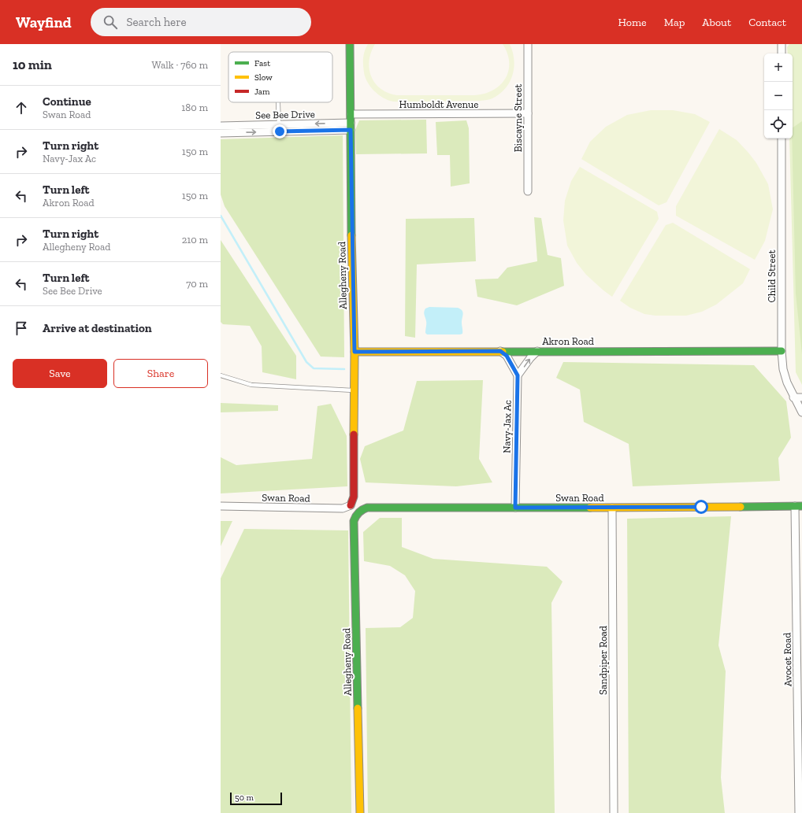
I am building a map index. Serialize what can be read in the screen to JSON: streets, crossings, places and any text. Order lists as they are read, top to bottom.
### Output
{
  "streets": {
    "street": [
      "Humboldt Avenue",
      "See Bee Drive",
      "Biscayne Street",
      "Allegheny Road",
      "Child Street",
      "Akron Road",
      "Navy-Jax Ac",
      "Swan Road",
      "Avocet Road",
      "Sandpiper Road"
    ]
  },
  "crossings": [
    ["Humboldt Avenue", "Biscayne Street"],
    ["Humboldt Avenue", "Allegheny Road"],
    ["See Bee Drive", "Allegheny Road"],
    ["Allegheny Road", "Akron Road"],
    ["Allegheny Road", "Swan Road"],
    ["Child Street", "Akron Road"],
    ["Navy-Jax Ac", "Swan Road"],
    ["Swan Road", "Avocet Road"],
    ["Swan Road", "Sandpiper Road"]
  ],
  "legend": ["Fast", "Slow", "Jam"],
  "scale_bar": "50 m",
  "page": {
    "header": "Wayfind",
    "search": "Search here",
    "nav": [
      "Home",
      "Map",
      "About",
      "Contact"
    ],
    "heading": ["10 min", "Walk · 760 m"],
    "map_buttons": ["+", "−"],
    "list": [
      ["Continue", "Swan Road", "180 m"],
      ["Turn right", "Navy-Jax Ac", "150 m"],
      ["Turn left", "Akron Road", "150 m"],
      ["Turn right", "Allegheny Road", "210 m"],
      ["Turn left", "See Bee Drive", "70 m"],
      "Arrive at destination"
    ],
    "buttons": ["Save", "Share"],
    "scale": "50 m"
  }
}
